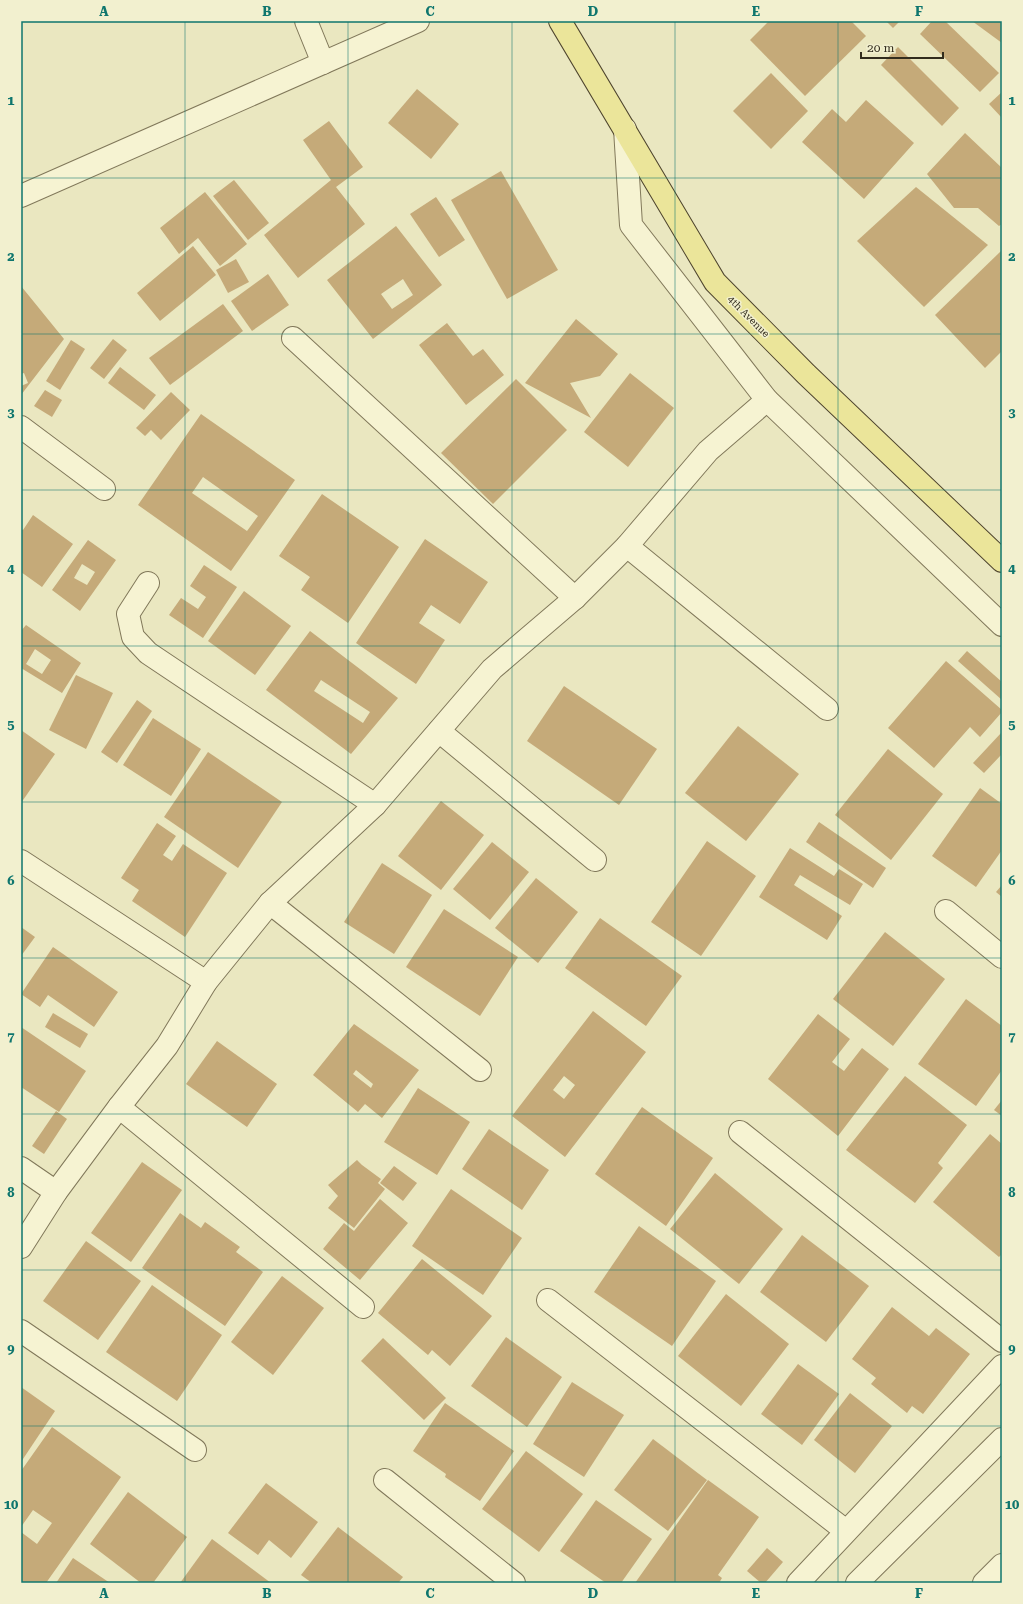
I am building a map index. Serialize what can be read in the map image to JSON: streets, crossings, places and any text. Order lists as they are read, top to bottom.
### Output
{
  "streets": {
    "main road": ["4th Avenue"]
  },
  "scale_bar": "20 m",
  "grid": {
    "columns": [
      "A",
      "B",
      "C",
      "D",
      "E",
      "F"
    ],
    "rows": [
      "1",
      "2",
      "3",
      "4",
      "5",
      "6",
      "7",
      "8",
      "9",
      "10"
    ]
  }
}
